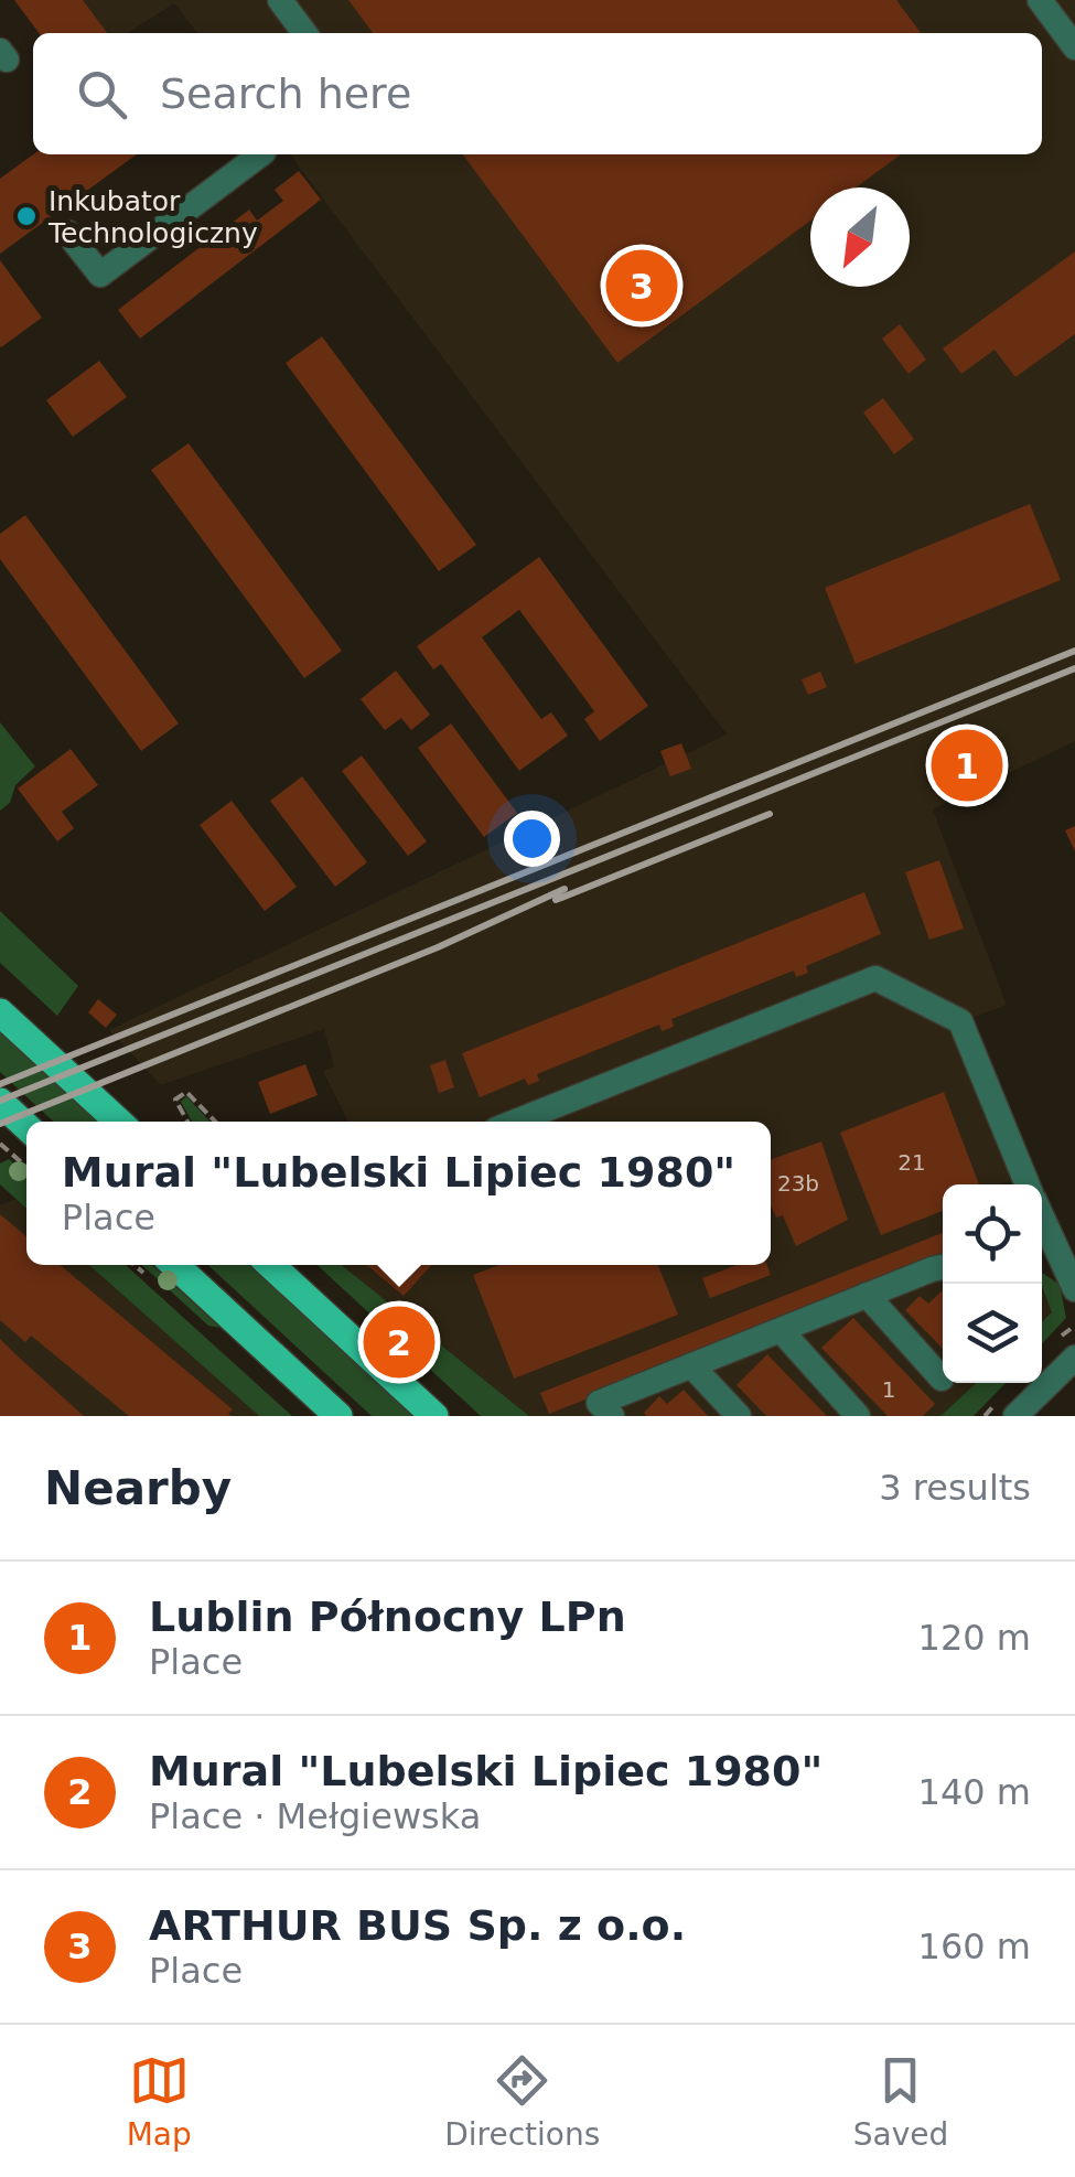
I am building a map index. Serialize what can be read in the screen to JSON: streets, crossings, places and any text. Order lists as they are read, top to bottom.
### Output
{
  "places": ["Inkubator Technologiczny"],
  "house_numbers": ["21", "23b", "1"],
  "north": "bottom left",
  "page": {
    "search": "Search here",
    "pins": ["3", "1", "2"],
    "popup": ["Mural \"Lubelski Lipiec 1980\"", "Place"],
    "heading": ["Nearby", "3 results"],
    "list": [
      {
        "mark": "1",
        "name": "Lublin Północny LPn",
        "note": "Place",
        "value": "120 m"
      },
      {
        "mark": "2",
        "name": "Mural \"Lubelski Lipiec 1980\"",
        "note": "Place · Mełgiewska",
        "value": "140 m"
      },
      {
        "mark": "3",
        "name": "ARTHUR BUS Sp. z o.o.",
        "note": "Place",
        "value": "160 m"
      }
    ],
    "nav": ["Map", "Directions", "Saved"]
  }
}
